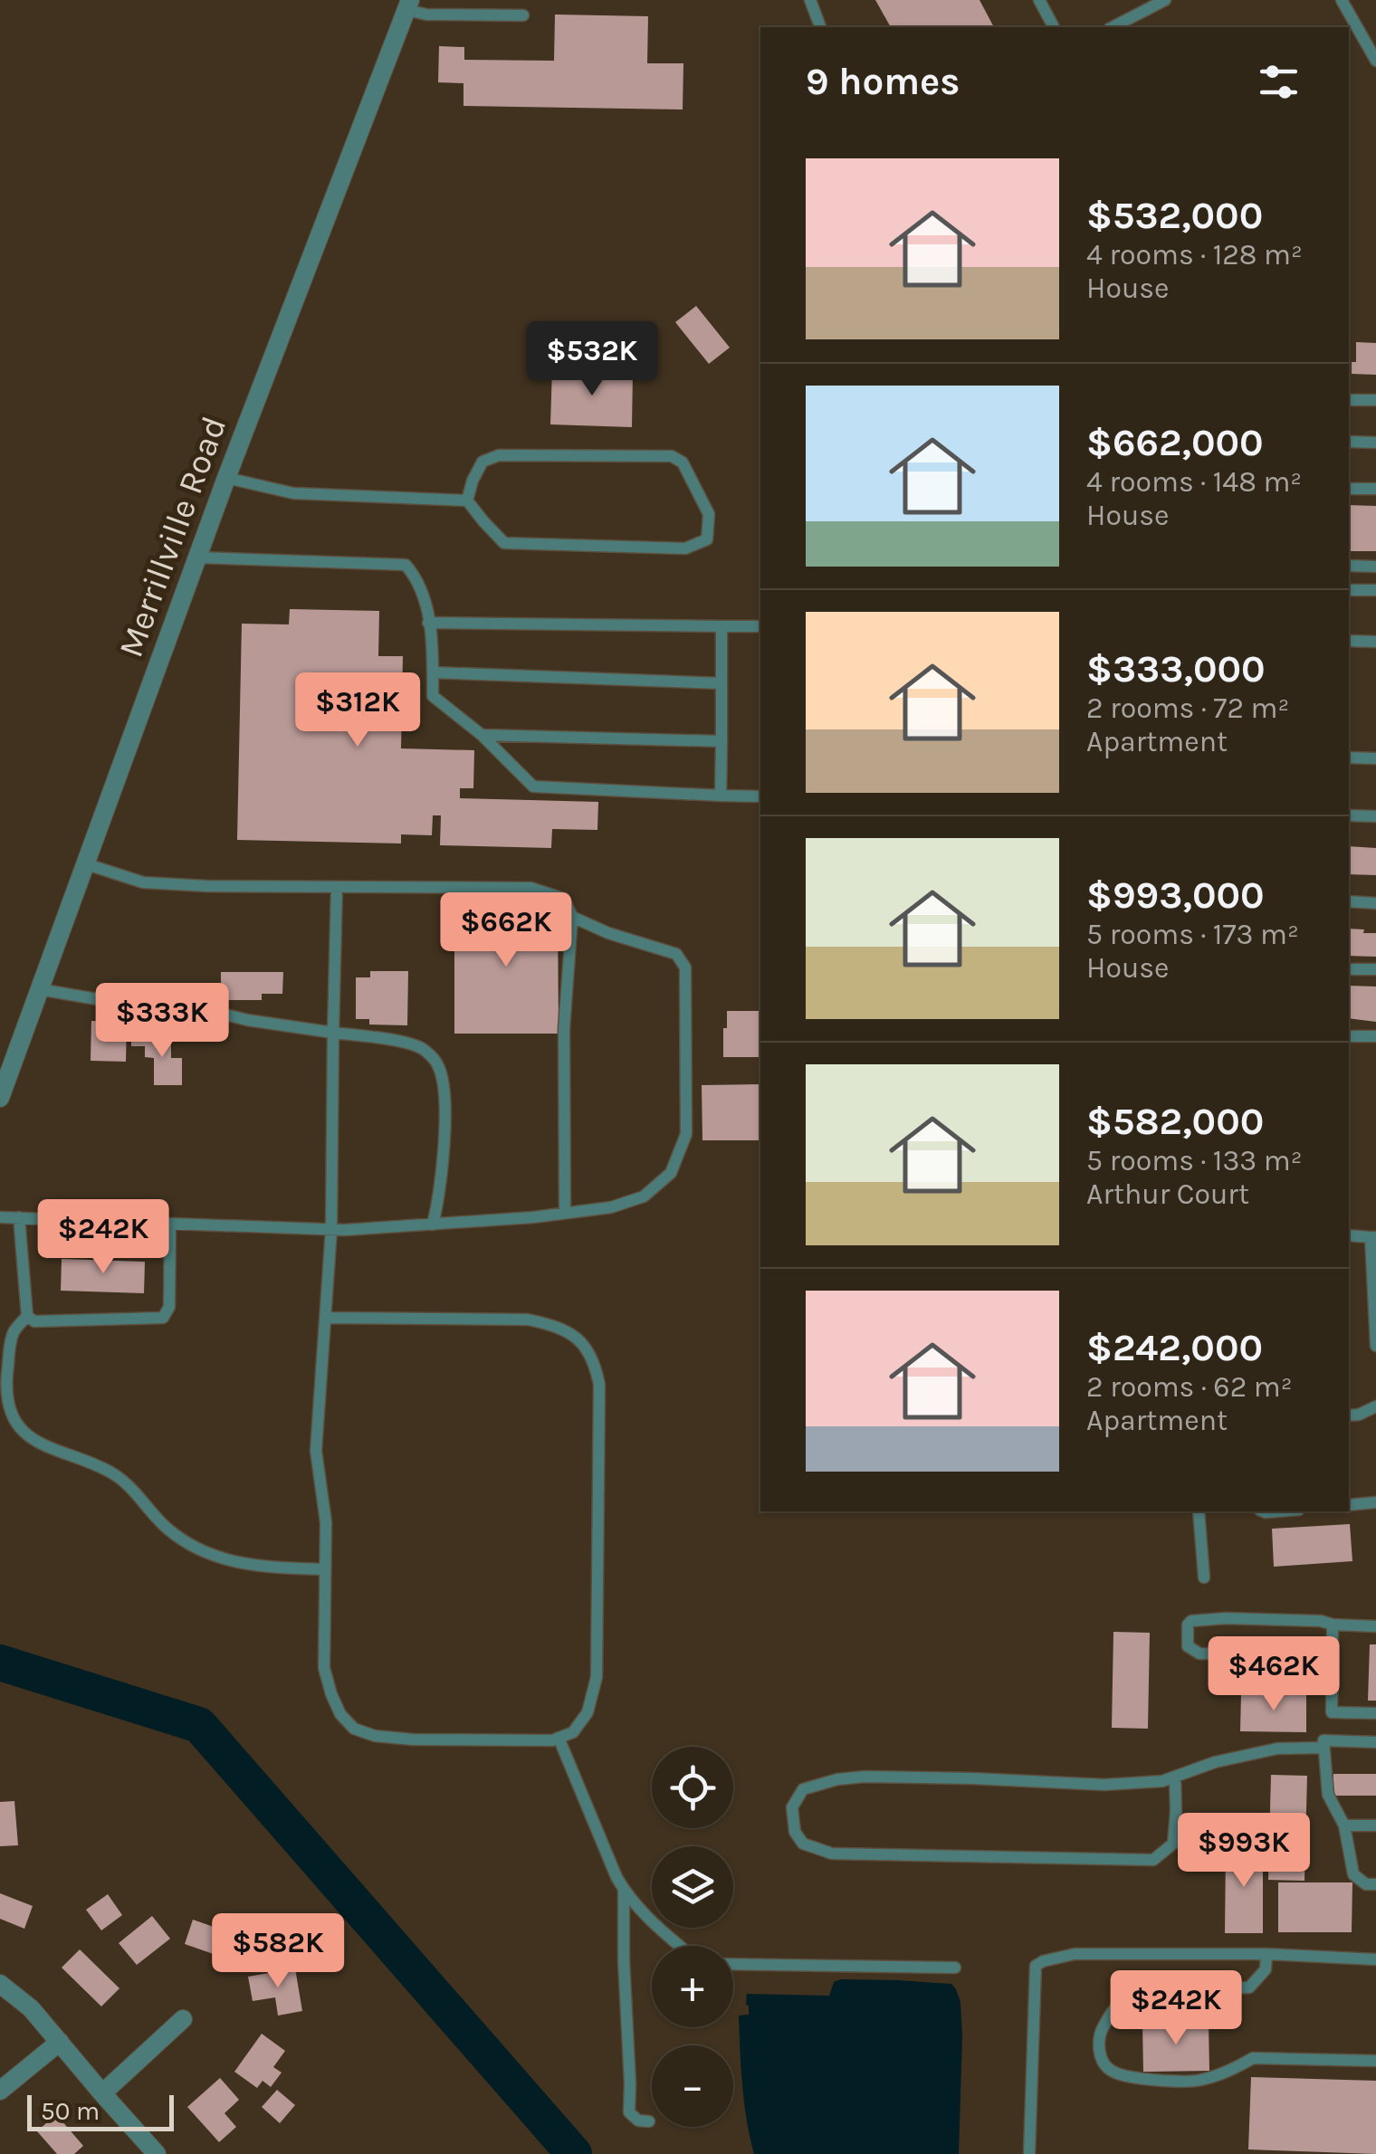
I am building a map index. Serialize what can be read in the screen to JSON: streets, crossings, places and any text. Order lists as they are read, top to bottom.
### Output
{
  "streets": {
    "street": ["Merrillville Road"]
  },
  "scale_bar": "50 m",
  "page": {
    "heading": "9 homes",
    "list": [
      {
        "name": "$532,000",
        "note": "4 rooms · 128 m² · House"
      },
      {
        "name": "$662,000",
        "note": "4 rooms · 148 m² · House"
      },
      {
        "name": "$333,000",
        "note": "2 rooms · 72 m² · Apartment"
      },
      {
        "name": "$993,000",
        "note": "5 rooms · 173 m² · House"
      },
      {
        "name": "$582,000",
        "note": "5 rooms · 133 m² · Arthur Court"
      },
      {
        "name": "$242,000",
        "note": "2 rooms · 62 m² · Apartment"
      }
    ],
    "price": [
      "$532K",
      "$312K",
      "$662K",
      "$333K",
      "$242K",
      "$462K",
      "$993K",
      "$582K",
      "$242K"
    ],
    "map_buttons": ["+", "−"],
    "scale": "50 m"
  }
}
